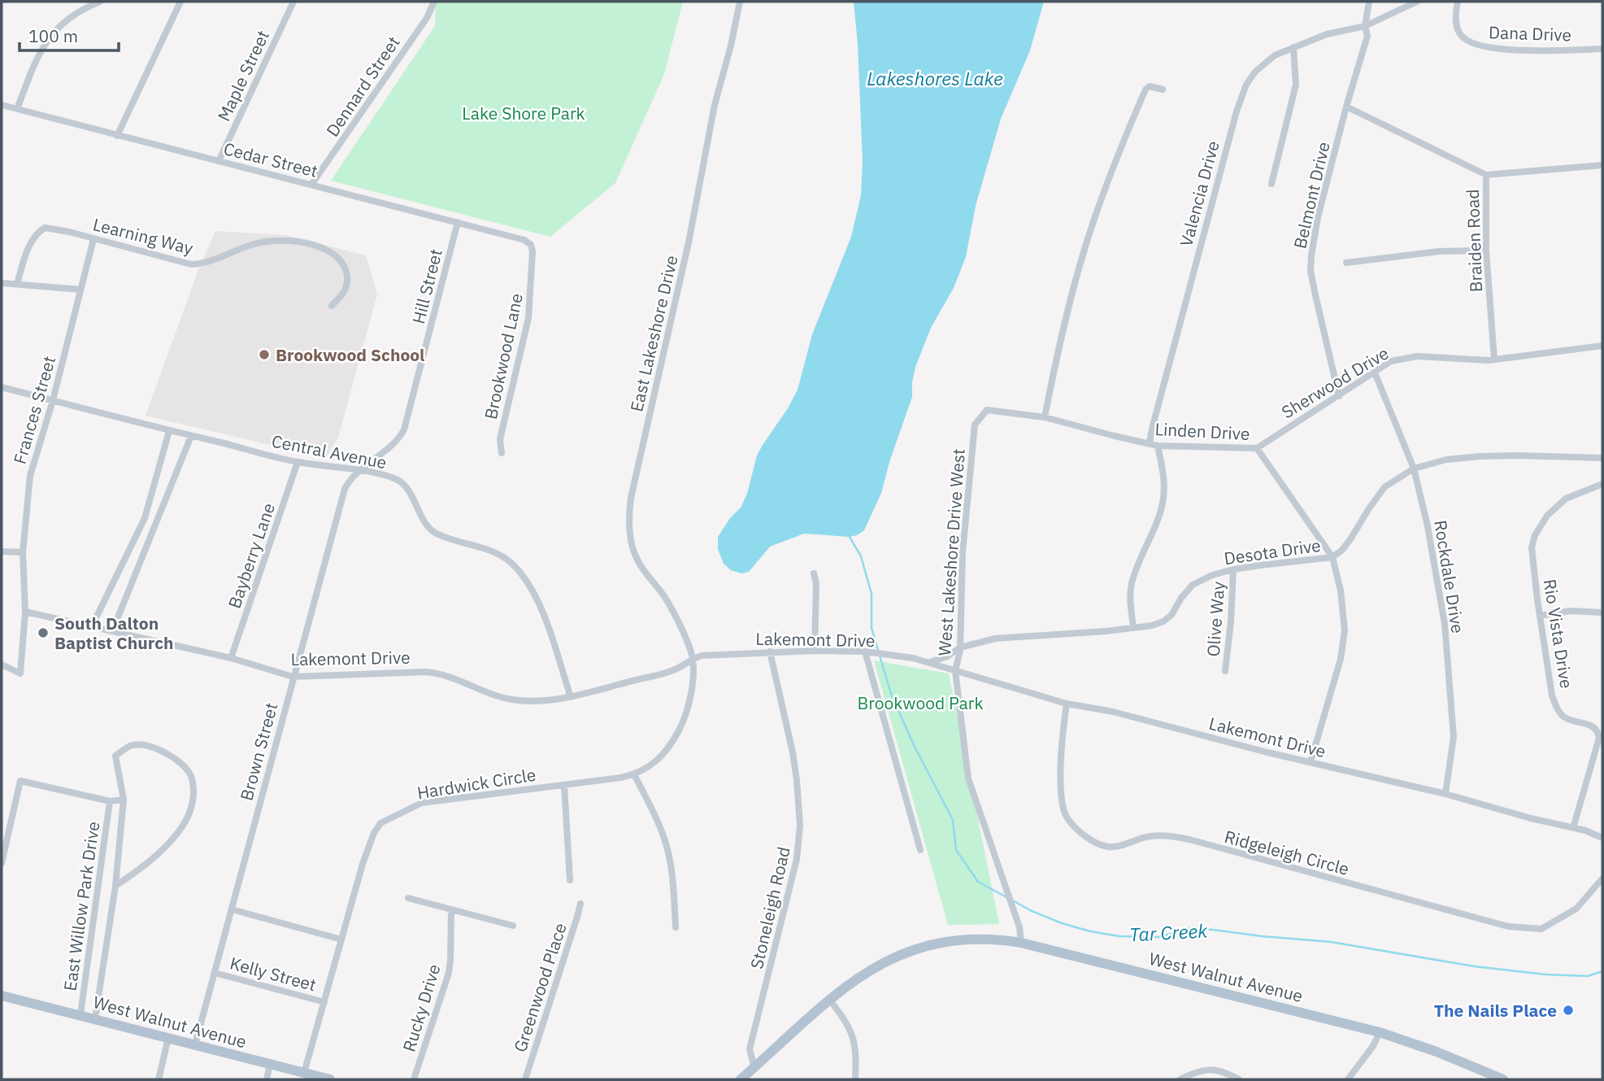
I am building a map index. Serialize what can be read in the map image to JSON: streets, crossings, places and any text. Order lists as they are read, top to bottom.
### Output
{
  "streets": {
    "main road": ["West Walnut Avenue"],
    "street": [
      "Dana Drive",
      "Maple Street",
      "Dennard Street",
      "Cedar Street",
      "Valencia Drive",
      "Belmont Drive",
      "Learning Way",
      "Braiden Road",
      "Hill Street",
      "East Lakeshore Drive",
      "Brookwood Lane",
      "Sherwood Drive",
      "Frances Street",
      "Linden Drive",
      "Central Avenue",
      "Desota Drive",
      "West Lakeshore Drive West",
      "Bayberry Lane",
      "Rockdale Drive",
      "Olive Way",
      "Rio Vista Drive",
      "Lakemont Drive",
      "Brown Street",
      "Hardwick Circle",
      "Ridgeleigh Circle",
      "East Willow Park Drive",
      "Stoneleigh Road",
      "Kelly Street",
      "Greenwood Place",
      "Rucky Drive"
    ]
  },
  "crossings": [
    ["Maple Street", "Cedar Street"],
    ["Dennard Street", "Cedar Street"],
    ["Cedar Street", "Hill Street"],
    ["Cedar Street", "Brookwood Lane"],
    ["Valencia Drive", "Belmont Drive"],
    ["Valencia Drive", "Linden Drive"],
    ["Belmont Drive", "Braiden Road"],
    ["Belmont Drive", "Sherwood Drive"],
    ["Learning Way", "Frances Street"],
    ["Braiden Road", "Sherwood Drive"],
    ["Hill Street", "Central Avenue"],
    ["Hill Street", "Brown Street"],
    ["East Lakeshore Drive", "Lakemont Drive"],
    ["East Lakeshore Drive", "Hardwick Circle"],
    ["Sherwood Drive", "Linden Drive"],
    ["Sherwood Drive", "Rockdale Drive"],
    ["Frances Street", "Central Avenue"],
    ["Frances Street", "Lakemont Drive"],
    ["Linden Drive", "Desota Drive"],
    ["Linden Drive", "West Lakeshore Drive West"],
    ["Linden Drive", "Lakemont Drive"],
    ["Central Avenue", "Bayberry Lane"],
    ["Central Avenue", "Lakemont Drive"],
    ["Central Avenue", "Brown Street"],
    ["Desota Drive", "West Lakeshore Drive West"],
    ["Desota Drive", "Rockdale Drive"],
    ["Desota Drive", "Olive Way"],
    ["Desota Drive", "Lakemont Drive"],
    ["West Lakeshore Drive West", "Lakemont Drive"],
    ["West Lakeshore Drive West", "West Walnut Avenue"],
    ["Bayberry Lane", "Lakemont Drive"],
    ["Rockdale Drive", "Lakemont Drive"],
    ["Rio Vista Drive", "Lakemont Drive"],
    ["Lakemont Drive", "Brown Street"],
    ["Lakemont Drive", "Hardwick Circle"],
    ["Lakemont Drive", "Ridgeleigh Circle"],
    ["Lakemont Drive", "Stoneleigh Road"],
    ["Brown Street", "Kelly Street"],
    ["Brown Street", "West Walnut Avenue"],
    ["Hardwick Circle", "Kelly Street"],
    ["Hardwick Circle", "West Walnut Avenue"],
    ["East Willow Park Drive", "West Walnut Avenue"],
    ["Stoneleigh Road", "West Walnut Avenue"]
  ],
  "water": ["Lakeshores Lake", "Tar Creek"],
  "parks": ["Lake Shore Park", "Brookwood Park"],
  "places": ["Brookwood School", "South Dalton Baptist Church", "The Nails Place"],
  "scale_bar": "100 m"
}
